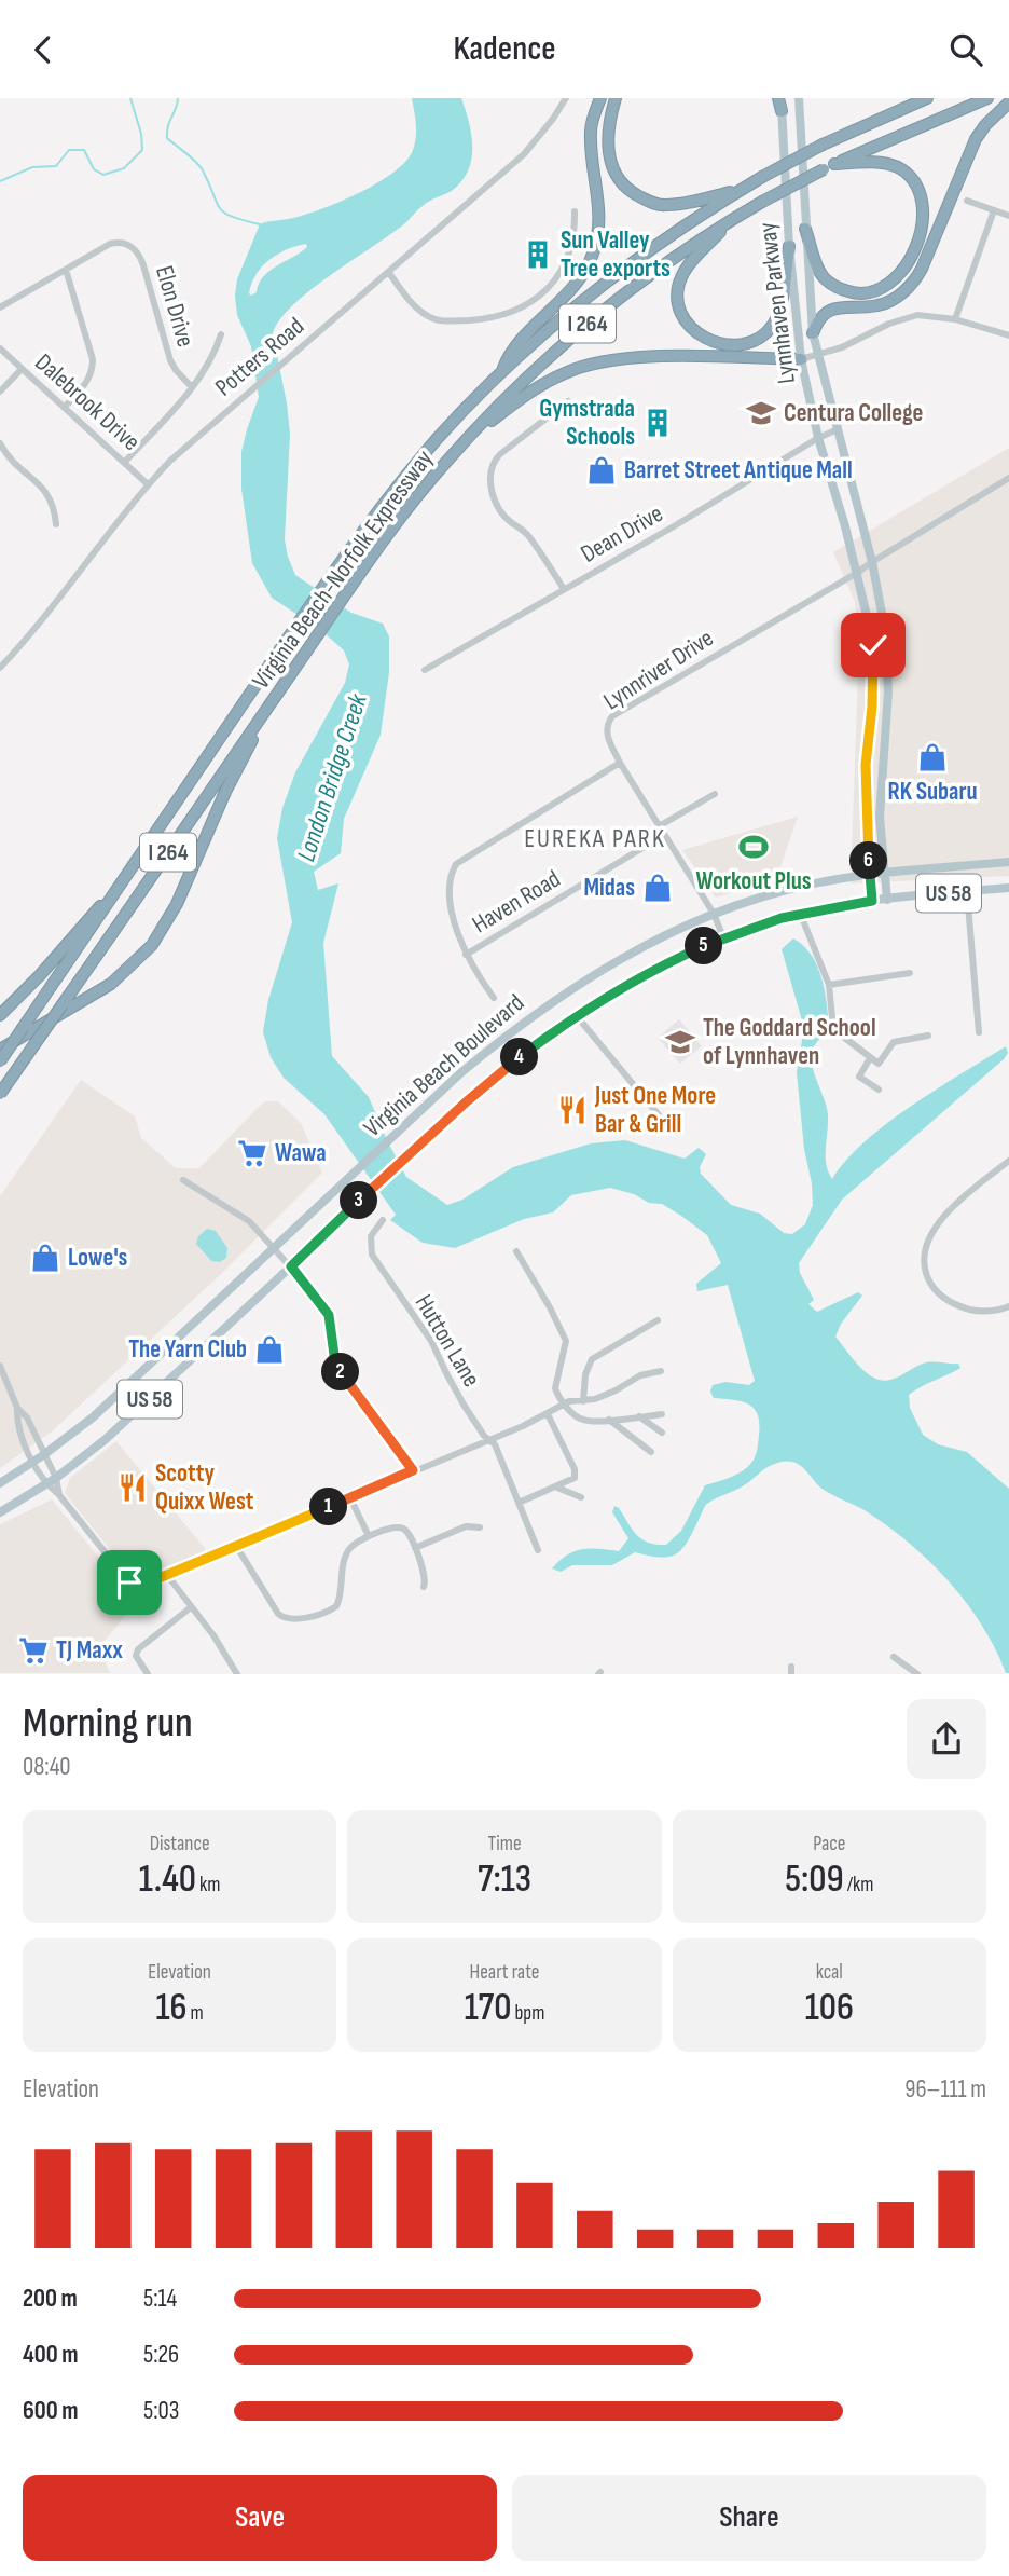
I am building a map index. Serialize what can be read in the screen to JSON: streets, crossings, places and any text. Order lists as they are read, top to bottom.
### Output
{
  "streets": {
    "highway": ["I 264", "Virginia Beach-Norfolk Expressway"],
    "main road": ["Lynnhaven Parkway", "US 58", "Virginia Beach Boulevard"],
    "street": [
      "Elon Drive",
      "Potters Road",
      "Dalebrook Drive",
      "Dean Drive",
      "Lynnriver Drive",
      "Haven Road",
      "Hutton Lane"
    ]
  },
  "crossings": [
    ["Lynnhaven Parkway", "Dean Drive"],
    ["Lynnhaven Parkway", "Lynnriver Drive"],
    ["Lynnhaven Parkway", "Virginia Beach Boulevard"],
    ["Potters Road", "Dalebrook Drive"],
    ["Lynnriver Drive", "Haven Road"],
    ["Lynnriver Drive", "Virginia Beach Boulevard"]
  ],
  "districts": ["EUREKA PARK"],
  "water": ["London Bridge Creek"],
  "places": {
    "building": ["Sun Valley Tree exports", "Gymstrada Schools"],
    "school or university": ["Centura College", "The Goddard School of Lynnhaven"],
    "shop": [
      "Barret Street Antique Mall",
      "RK Subaru",
      "Midas",
      "Lowe's",
      "The Yarn Club"
    ],
    "sports": ["Workout Plus"],
    "restaurant": ["Just One More Bar & Grill", "Scotty Quixx West"],
    "supermarket": ["Wawa", "TJ Maxx"]
  },
  "page": {
    "header": "Kadence",
    "pins": [
      "6",
      "5",
      "4",
      "3",
      "2",
      "1"
    ],
    "heading": ["Morning run", "08:40"],
    "stats": [
      ["Distance", "1.40 km"],
      ["Time", "7:13"],
      ["Pace", "5:09 /km"],
      ["Elevation", "16 m"],
      ["Heart rate", "170 bpm"],
      ["kcal", "106"]
    ],
    "chart": ["Elevation", "96–111 m"],
    "list": [
      {
        "name": "200 m",
        "note": "5:14"
      },
      {
        "name": "400 m",
        "note": "5:26"
      },
      {
        "name": "600 m",
        "note": "5:03"
      }
    ],
    "buttons": ["Save", "Share"]
  }
}
